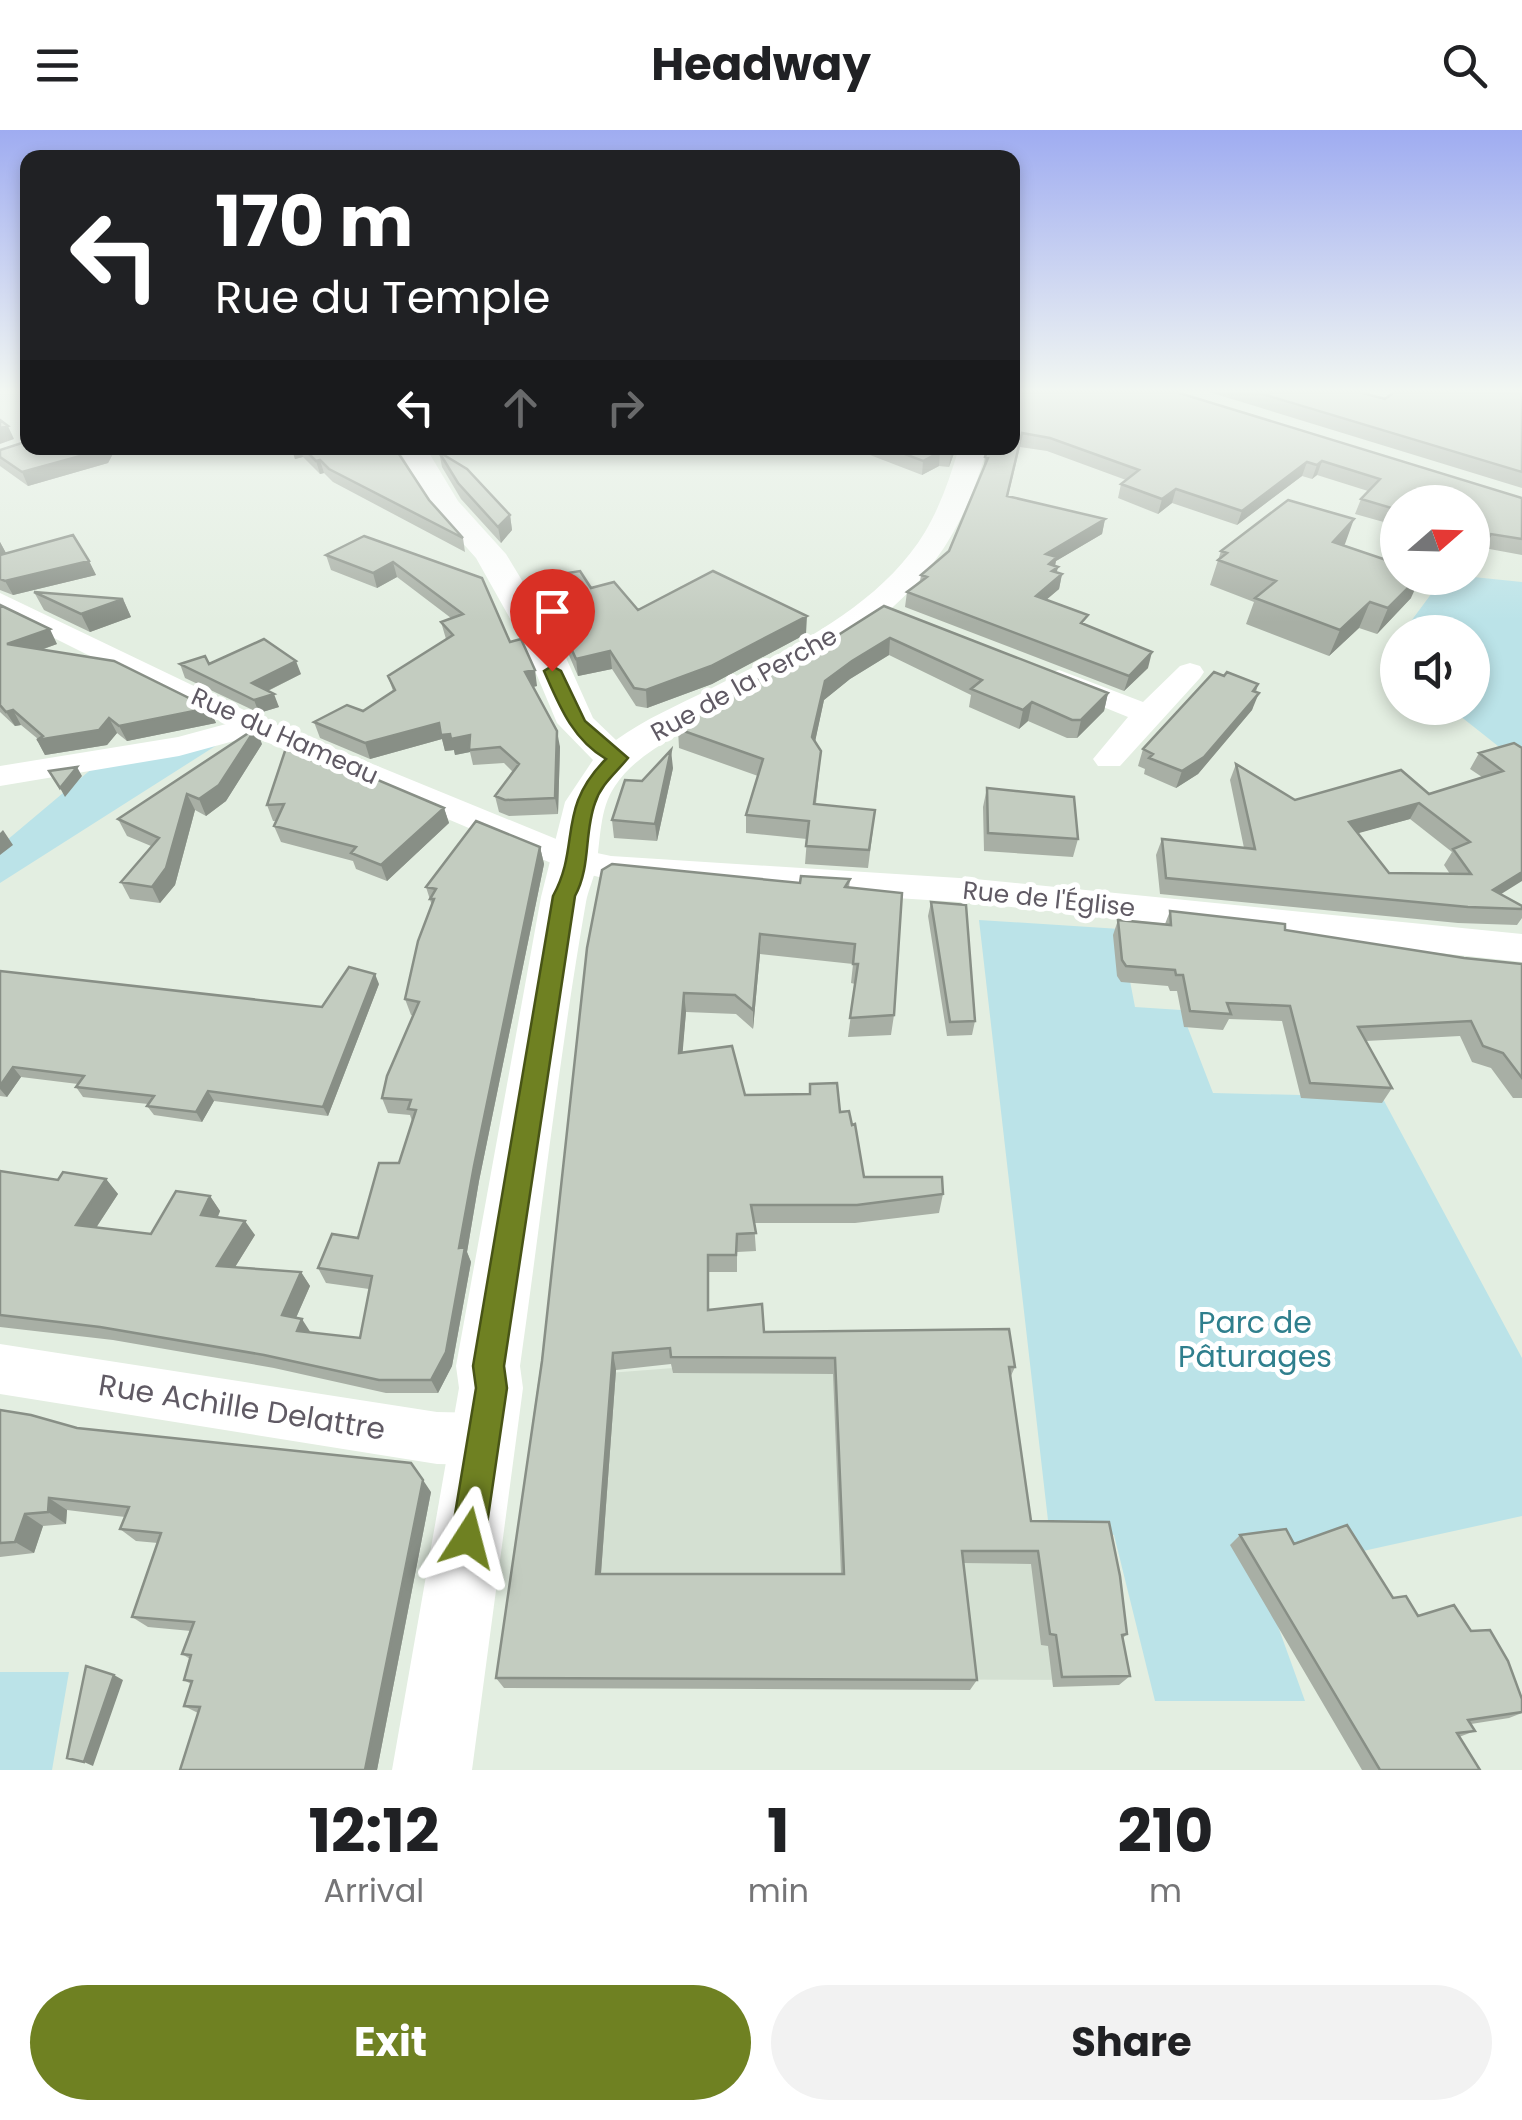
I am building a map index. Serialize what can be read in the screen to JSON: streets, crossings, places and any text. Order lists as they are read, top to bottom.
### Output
{
  "streets": {
    "street": [
      "Rue de la Perche",
      "Rue du Hameau",
      "Rue de l'Église",
      "Rue Achille Delattre"
    ]
  },
  "crossings": [
    ["Rue de la Perche", "Rue du Hameau"],
    ["Rue de la Perche", "Rue de l'Église"],
    ["Rue de la Perche", "Rue Achille Delattre"],
    ["Rue du Hameau", "Rue de l'Église"]
  ],
  "parks": ["Parc de Pâturages"],
  "north": "right",
  "page": {
    "header": "Headway",
    "turn": ["170 m", "Rue du Temple"],
    "eta": [
      "12:12",
      "Arrival",
      "1",
      "min",
      "210",
      "m"
    ],
    "buttons": ["Exit", "Share"]
  }
}
